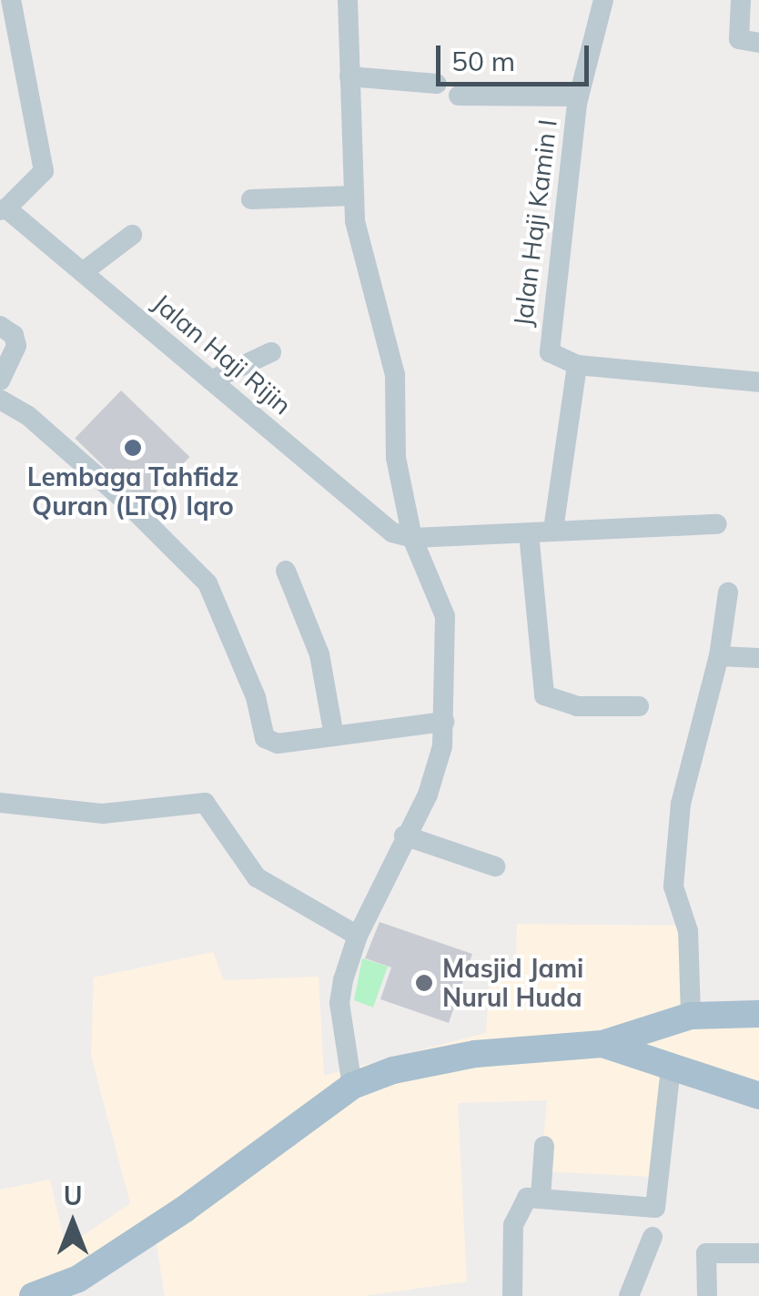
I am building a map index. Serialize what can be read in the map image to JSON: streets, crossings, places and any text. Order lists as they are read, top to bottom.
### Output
{
  "streets": {
    "street": ["Jalan Haji Kamin I", "Jalan Haji Rijin"]
  },
  "places": ["Lembaga Tahfidz Quran (LTQ) Iqro", "Masjid Jami Nurul Huda"],
  "scale_bar": "50 m",
  "north": "top"
}
